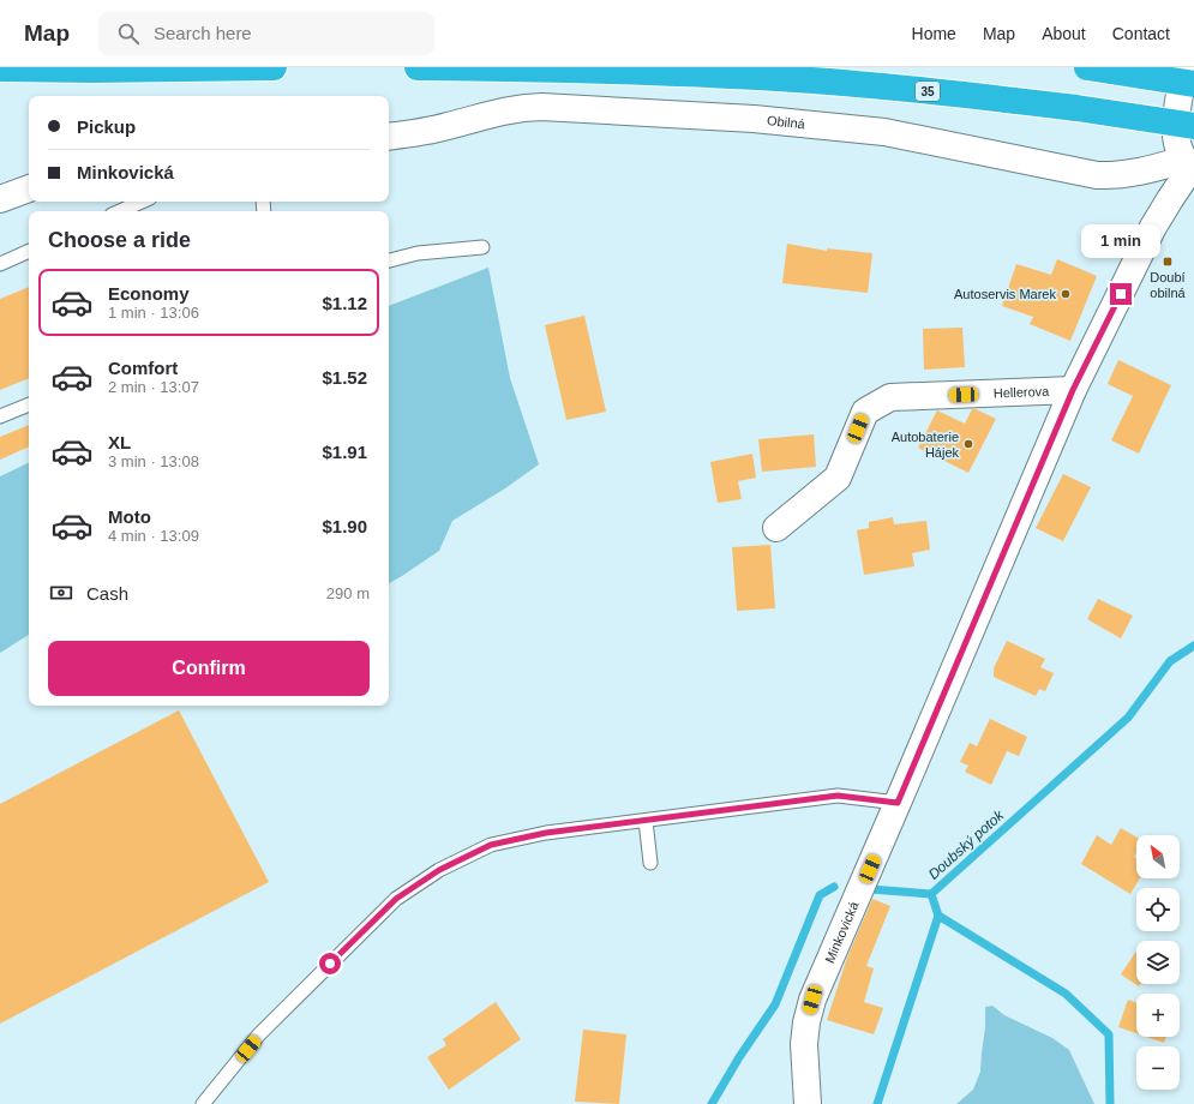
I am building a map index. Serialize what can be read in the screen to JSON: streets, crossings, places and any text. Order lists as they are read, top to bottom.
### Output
{
  "streets": {
    "highway": ["35"],
    "street": ["Obilná", "Hellerova", "Minkovická"]
  },
  "crossings": [
    ["Obilná", "Minkovická"],
    ["Hellerova", "Minkovická"]
  ],
  "water": ["Doubský potok"],
  "places": {
    "transit": ["Doubí obilná"],
    "other": ["Autoservis Marek", "Autobaterie Hájek"]
  },
  "north": "top left",
  "page": {
    "header": "Map",
    "search": "Search here",
    "nav": [
      "Home",
      "Map",
      "About",
      "Contact"
    ],
    "banner": ["Pickup", "Minkovická"],
    "heading": "Choose a ride",
    "bubble": "1 min",
    "list": [
      {
        "name": "Economy",
        "note": "1 min · 13:06",
        "value": "$1.12"
      },
      {
        "name": "Comfort",
        "note": "2 min · 13:07",
        "value": "$1.52"
      },
      {
        "name": "XL",
        "note": "3 min · 13:08",
        "value": "$1.91"
      },
      {
        "name": "Moto",
        "note": "4 min · 13:09",
        "value": "$1.90"
      }
    ],
    "pay": ["Cash", "290 m"],
    "buttons": "Confirm",
    "map_buttons": ["+", "−"]
  }
}
